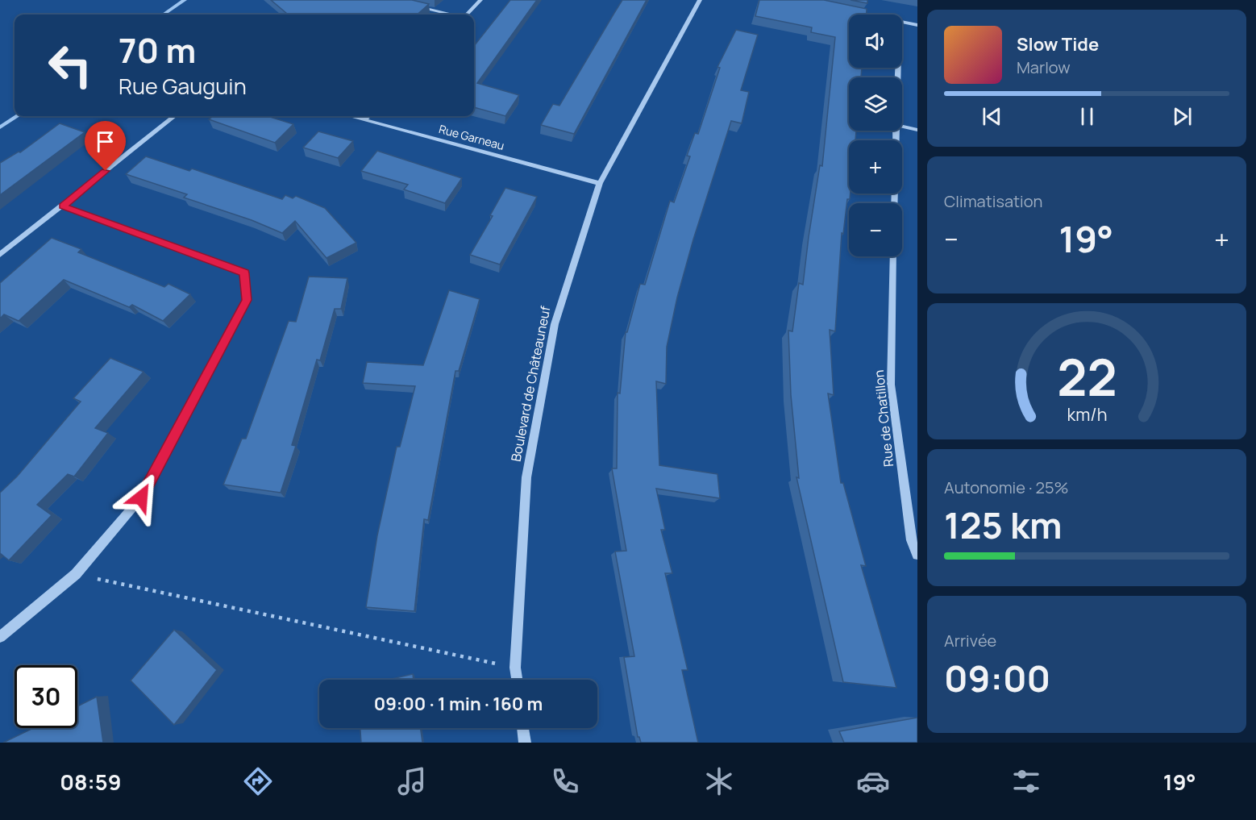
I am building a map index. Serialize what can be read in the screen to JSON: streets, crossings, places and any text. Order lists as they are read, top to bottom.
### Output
{
  "streets": {
    "street": ["Rue Garneau", "Boulevard de Châteauneuf", "Rue de Chatillon"]
  },
  "crossings": [
    ["Rue Garneau", "Boulevard de Châteauneuf"]
  ],
  "page": {
    "map_buttons": ["+", "−"],
    "turn": ["70 m", "Rue Gauguin"],
    "song": ["Slow Tide", "Marlow"],
    "tile": [
      "Climatisation",
      ["Autonomie · 25%", "125 km"],
      ["Arrivée", "09:00"]
    ],
    "heat": ["−", "19°", "+"],
    "limit": "30",
    "trip": "09:00 · 1 min · 160 m",
    "tabs": ["08:59", "19°"],
    "gauge": ["22", "km/h"]
  }
}
